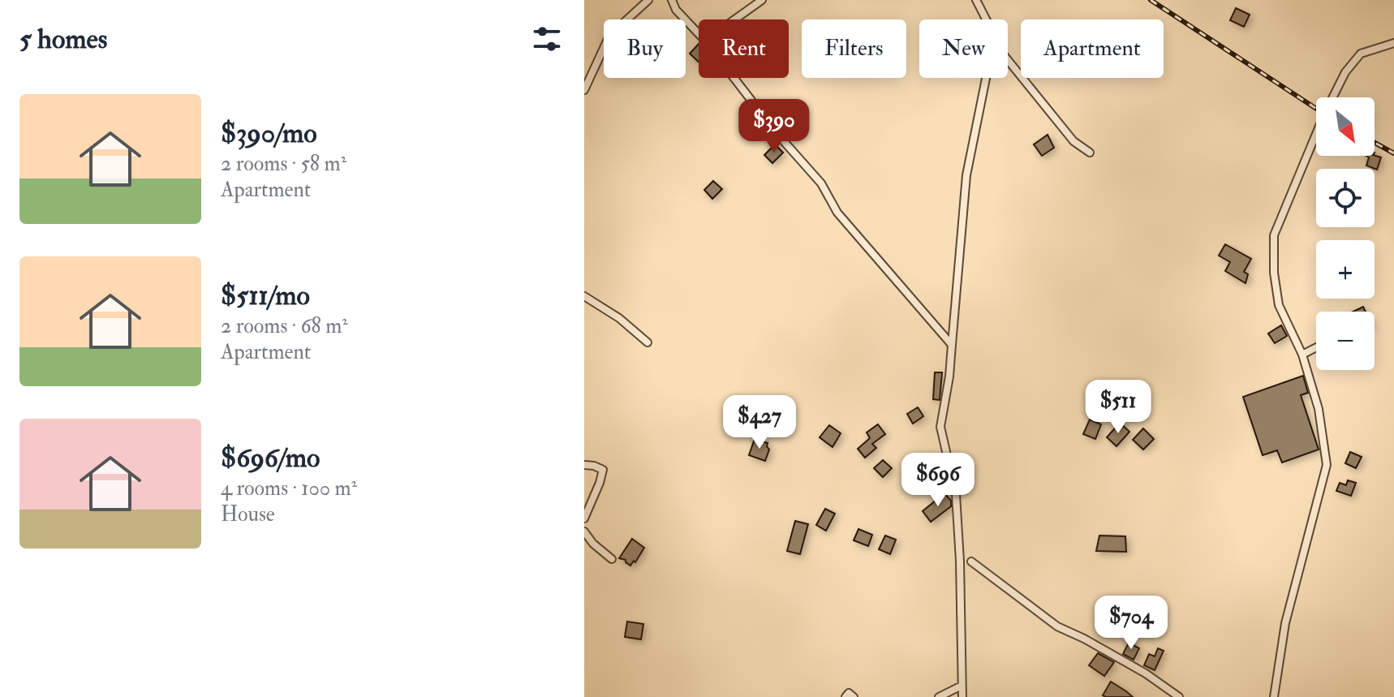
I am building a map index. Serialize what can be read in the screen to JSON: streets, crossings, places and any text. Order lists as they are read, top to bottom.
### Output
{
  "north": "bottom right",
  "page": {
    "heading": "5 homes",
    "chip": [
      "Buy",
      "Rent",
      "Filters",
      "New",
      "Apartment"
    ],
    "list": [
      {
        "name": "$390/mo",
        "note": "2 rooms · 58 m² · Apartment"
      },
      {
        "name": "$511/mo",
        "note": "2 rooms · 68 m² · Apartment"
      },
      {
        "name": "$696/mo",
        "note": "4 rooms · 100 m² · House"
      }
    ],
    "map_buttons": ["+", "−"],
    "price": [
      "$390",
      "$511",
      "$427",
      "$696",
      "$704"
    ]
  }
}
